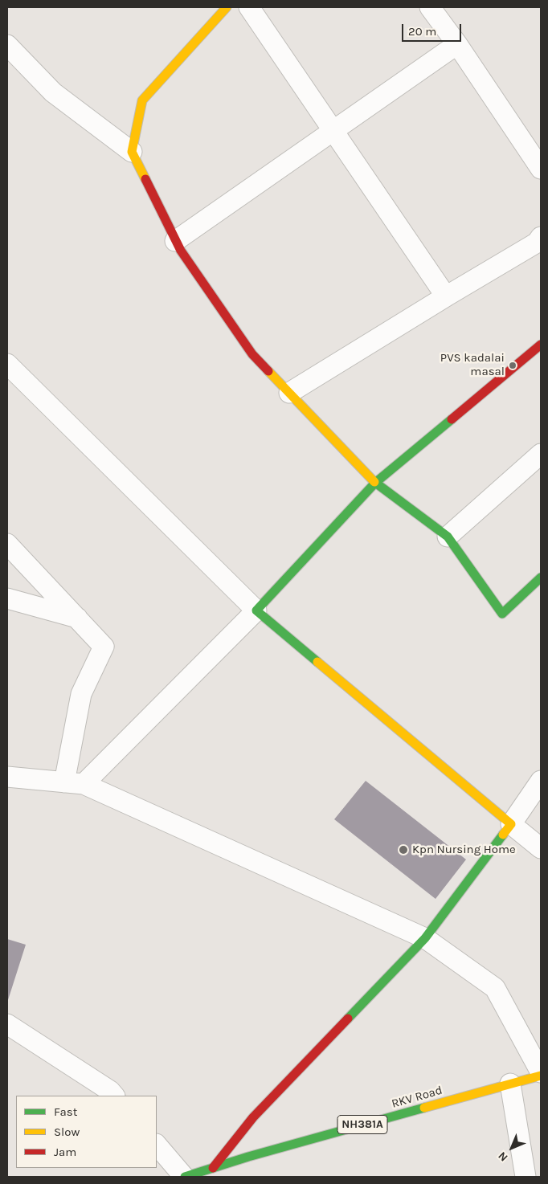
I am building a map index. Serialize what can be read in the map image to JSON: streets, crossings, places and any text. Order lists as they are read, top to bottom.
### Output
{
  "streets": {
    "main road": ["RKV Road", "NH381A"]
  },
  "places": ["PVS kadalai masal", "Kpn Nursing Home"],
  "legend": ["Fast", "Slow", "Jam"],
  "scale_bar": "20 m",
  "north": "bottom left"
}
